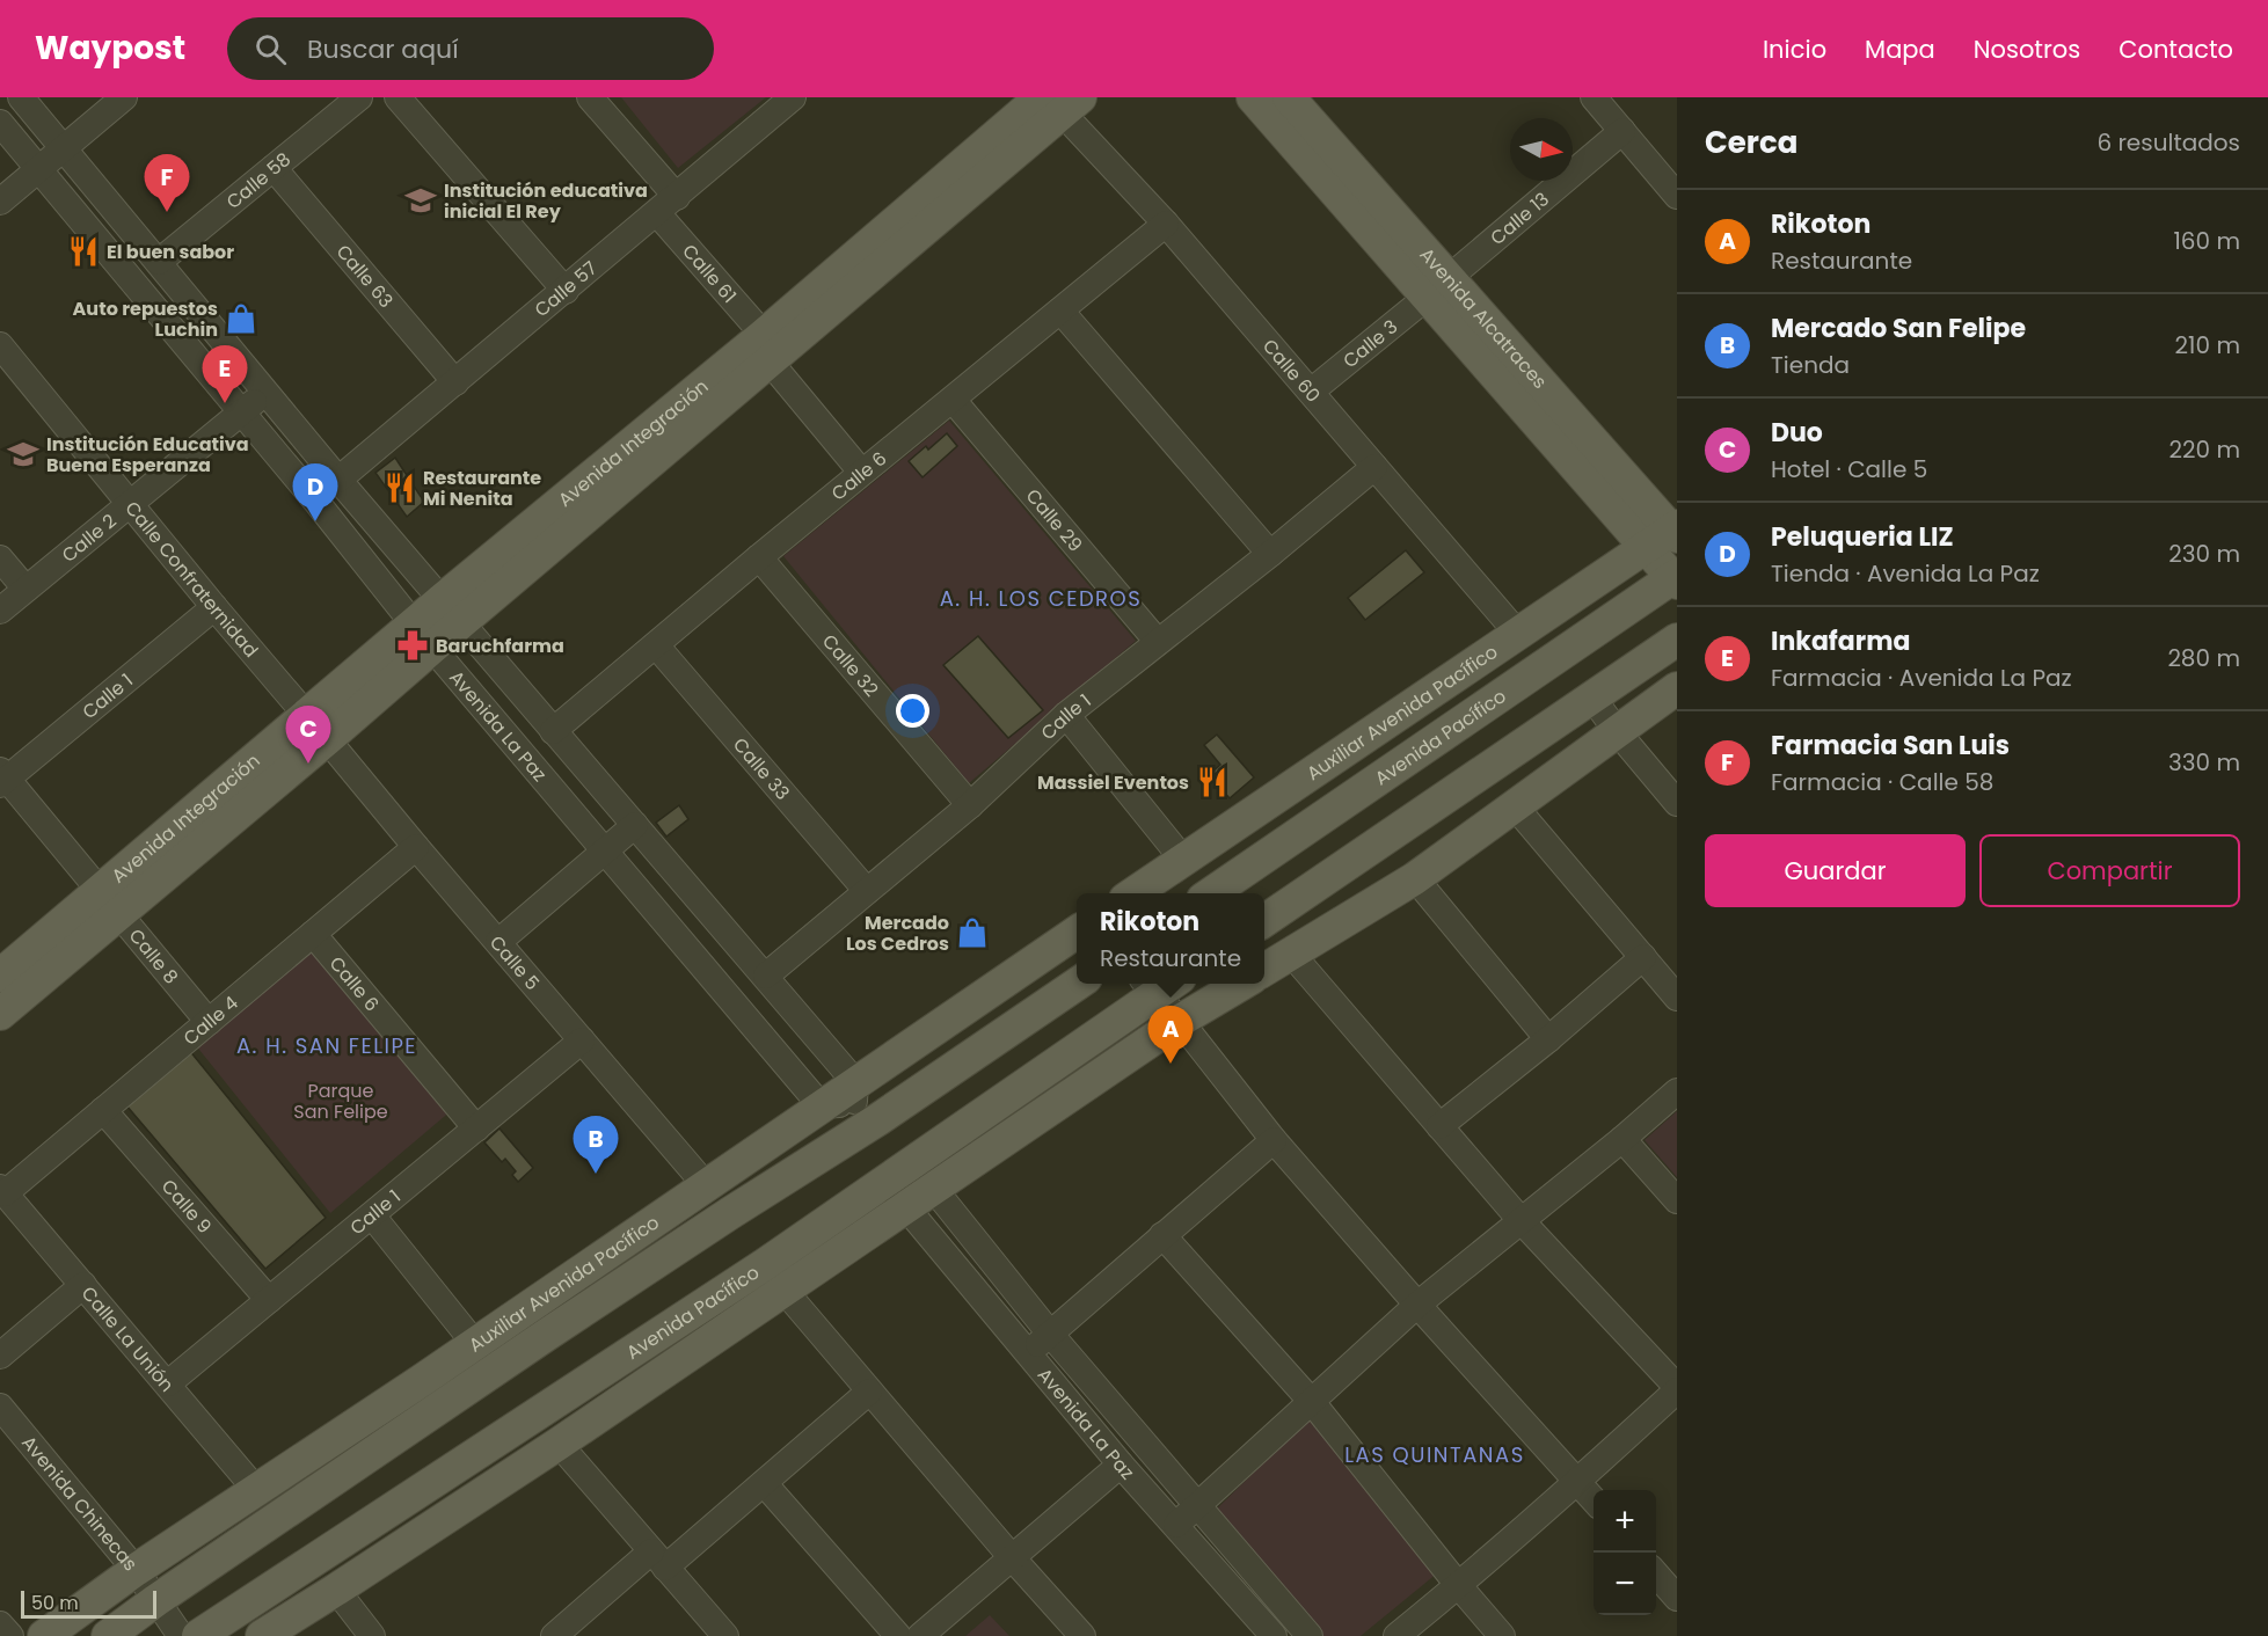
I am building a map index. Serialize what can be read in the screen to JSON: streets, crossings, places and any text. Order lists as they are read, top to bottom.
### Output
{
  "streets": {
    "main road": [
      "Avenida Alcatraces",
      "Avenida Integración",
      "Auxiliar Avenida Pacífico",
      "Avenida Pacífico"
    ],
    "street": [
      "Calle 58",
      "Calle 13",
      "Calle 61",
      "Calle 63",
      "Calle 57",
      "Calle 3",
      "Calle 60",
      "Calle 6",
      "Calle 29",
      "Calle 2",
      "Calle Confraternidad",
      "Calle 32",
      "Calle 1",
      "Avenida La Paz",
      "Calle 33",
      "Calle 8",
      "Calle 5",
      "Calle 4",
      "Calle 9",
      "Calle La Unión",
      "Avenida Chinecas"
    ]
  },
  "crossings": [
    ["Calle 58", "Calle 63"],
    ["Calle 13", "Avenida Alcatraces"],
    ["Calle 13", "Calle 3"],
    ["Calle 61", "Calle 57"],
    ["Calle 61", "Avenida Integración"],
    ["Calle 61", "Calle 6"],
    ["Calle 63", "Calle 57"],
    ["Avenida Alcatraces", "Calle 3"],
    ["Avenida Alcatraces", "Auxiliar Avenida Pacífico"],
    ["Avenida Alcatraces", "Avenida Pacífico"],
    ["Calle 3", "Calle 60"],
    ["Calle 60", "Avenida Integración"],
    ["Calle 60", "Calle 6"],
    ["Calle 60", "Calle 1"],
    ["Calle 60", "Auxiliar Avenida Pacífico"],
    ["Avenida Integración", "Calle Confraternidad"],
    ["Avenida Integración", "Avenida La Paz"],
    ["Avenida Integración", "Calle 8"],
    ["Avenida Integración", "Calle 5"],
    ["Calle 6", "Calle 29"],
    ["Calle 6", "Calle 32"],
    ["Calle 6", "Calle 1"],
    ["Calle 6", "Calle 33"],
    ["Calle 6", "Calle 4"],
    ["Calle 29", "Calle 1"],
    ["Calle 2", "Calle Confraternidad"],
    ["Calle 2", "Avenida La Paz"],
    ["Calle Confraternidad", "Calle 1"],
    ["Calle Confraternidad", "Calle 5"],
    ["Calle 32", "Calle 1"],
    ["Calle 1", "Calle 33"],
    ["Calle 1", "Calle 5"],
    ["Calle 1", "Calle 9"],
    ["Calle 1", "Calle La Unión"],
    ["Auxiliar Avenida Pacífico", "Avenida La Paz"],
    ["Auxiliar Avenida Pacífico", "Calle 5"],
    ["Auxiliar Avenida Pacífico", "Calle La Unión"],
    ["Auxiliar Avenida Pacífico", "Avenida Chinecas"],
    ["Calle 8", "Calle 4"],
    ["Calle 5", "Calle 4"],
    ["Calle 4", "Calle 9"],
    ["Calle 4", "Calle La Unión"]
  ],
  "districts": ["A. H. LOS CEDROS", "A. H. SAN FELIPE", "LAS QUINTANAS"],
  "parks": ["Parque San Felipe"],
  "places": {
    "school or university": ["Institución educativa inicial El Rey", "Institución Educativa Buena Esperanza"],
    "restaurant": ["El buen sabor", "Restaurante Mi Nenita", "Massiel Eventos"],
    "shop": ["Auto repuestos Luchin", "Mercado Los Cedros"],
    "pharmacy": ["Baruchfarma"]
  },
  "scale_bar": "50 m",
  "north": "right",
  "page": {
    "header": "Waypost",
    "search": "Buscar aquí",
    "nav": [
      "Inicio",
      "Mapa",
      "Nosotros",
      "Contacto"
    ],
    "heading": ["Cerca", "6 resultados"],
    "pins": [
      "F",
      "E",
      "D",
      "C",
      "A",
      "B"
    ],
    "list": [
      {
        "mark": "A",
        "name": "Rikoton",
        "note": "Restaurante",
        "value": "160 m"
      },
      {
        "mark": "B",
        "name": "Mercado San Felipe",
        "note": "Tienda",
        "value": "210 m"
      },
      {
        "mark": "C",
        "name": "Duo",
        "note": "Hotel · Calle 5",
        "value": "220 m"
      },
      {
        "mark": "D",
        "name": "Peluqueria LIZ",
        "note": "Tienda · Avenida La Paz",
        "value": "230 m"
      },
      {
        "mark": "E",
        "name": "Inkafarma",
        "note": "Farmacia · Avenida La Paz",
        "value": "280 m"
      },
      {
        "mark": "F",
        "name": "Farmacia San Luis",
        "note": "Farmacia · Calle 58",
        "value": "330 m"
      }
    ],
    "buttons": ["Guardar", "Compartir"],
    "popup": ["Rikoton", "Restaurante"],
    "map_buttons": ["+", "−"],
    "scale": "50 m"
  }
}
